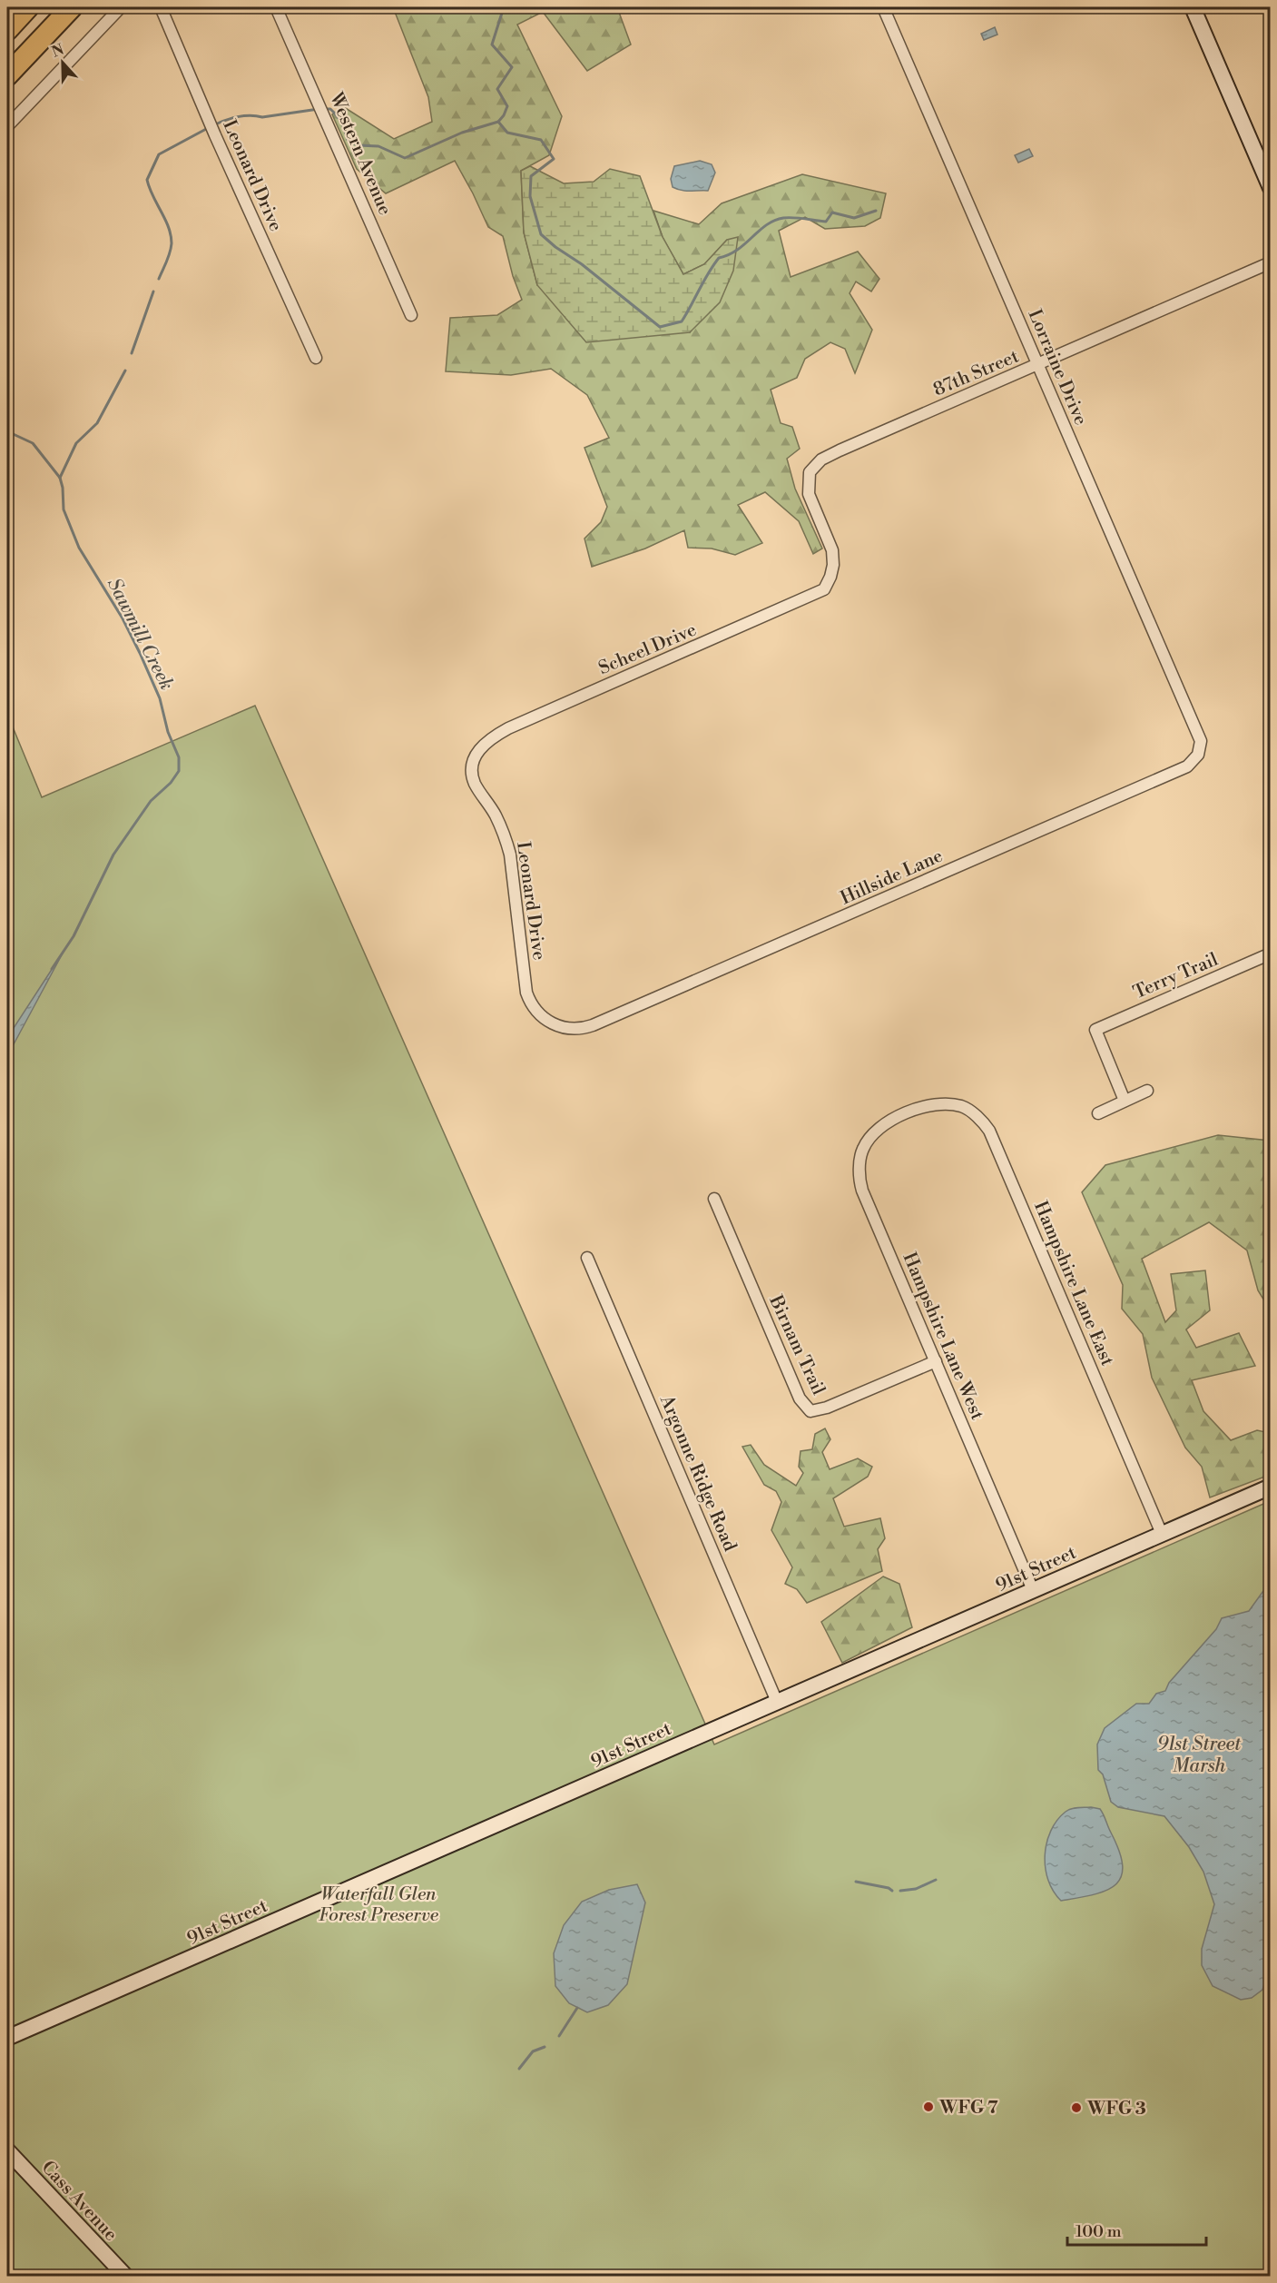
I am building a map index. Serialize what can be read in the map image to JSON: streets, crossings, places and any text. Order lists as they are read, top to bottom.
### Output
{
  "streets": {
    "main road": ["91st Street", "Cass Avenue"],
    "street": [
      "Western Avenue",
      "Leonard Drive",
      "Lorraine Drive",
      "87th Street",
      "Scheel Drive",
      "Hillside Lane",
      "Terry Trail",
      "Hampshire Lane East",
      "Hampshire Lane West",
      "Birnam Trail",
      "Argonne Ridge Road"
    ]
  },
  "crossings": [
    ["Leonard Drive", "Scheel Drive"],
    ["Leonard Drive", "Hillside Lane"],
    ["Lorraine Drive", "87th Street"],
    ["Lorraine Drive", "Hillside Lane"],
    ["87th Street", "Scheel Drive"],
    ["Hampshire Lane East", "Hampshire Lane West"],
    ["Hampshire Lane East", "91st Street"],
    ["Hampshire Lane West", "Birnam Trail"],
    ["Hampshire Lane West", "91st Street"],
    ["Argonne Ridge Road", "91st Street"]
  ],
  "water": ["Sawmill Creek", "91st Street Marsh"],
  "parks": ["Waterfall Glen Forest Preserve"],
  "places": ["WFG 7", "WFG 3"],
  "scale_bar": "100 m",
  "north": "top"
}
